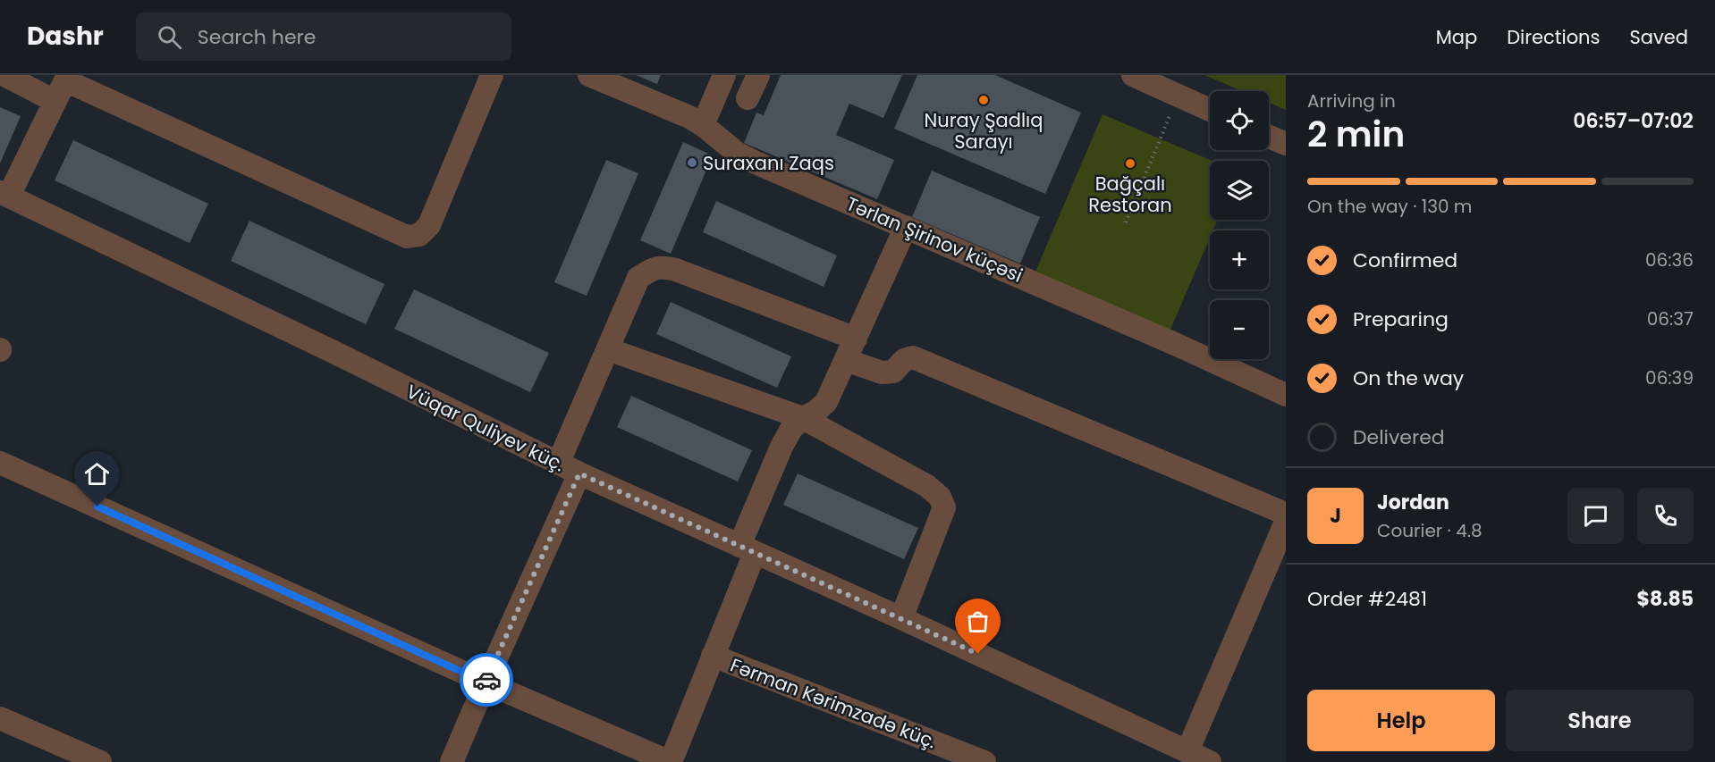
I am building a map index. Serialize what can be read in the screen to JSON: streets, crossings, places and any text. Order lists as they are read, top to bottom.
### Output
{
  "streets": {
    "street": ["Tərlan Şirinov küçəsi", "Vüqar Quliyev küç.", "Fərman Kərimzadə küç."]
  },
  "places": ["Nuray Şadlıq Sarayı", "Suraxanı Zaqs", "Bağçalı Restoran"],
  "page": {
    "header": "Dashr",
    "search": "Search here",
    "nav": ["Map", "Directions", "Saved"],
    "heading": ["2 min", "Arriving in", "06:57–07:02"],
    "panel": [
      "Jordan",
      "Courier · 4.8",
      "Order #2481",
      "$8.85"
    ],
    "map_buttons": ["+", "−"],
    "bar": "On the way · 130 m",
    "list": [
      ["Confirmed", "06:36"],
      ["Preparing", "06:37"],
      ["On the way", "06:39"],
      "Delivered"
    ],
    "round": "J",
    "buttons": ["Help", "Share"]
  }
}
